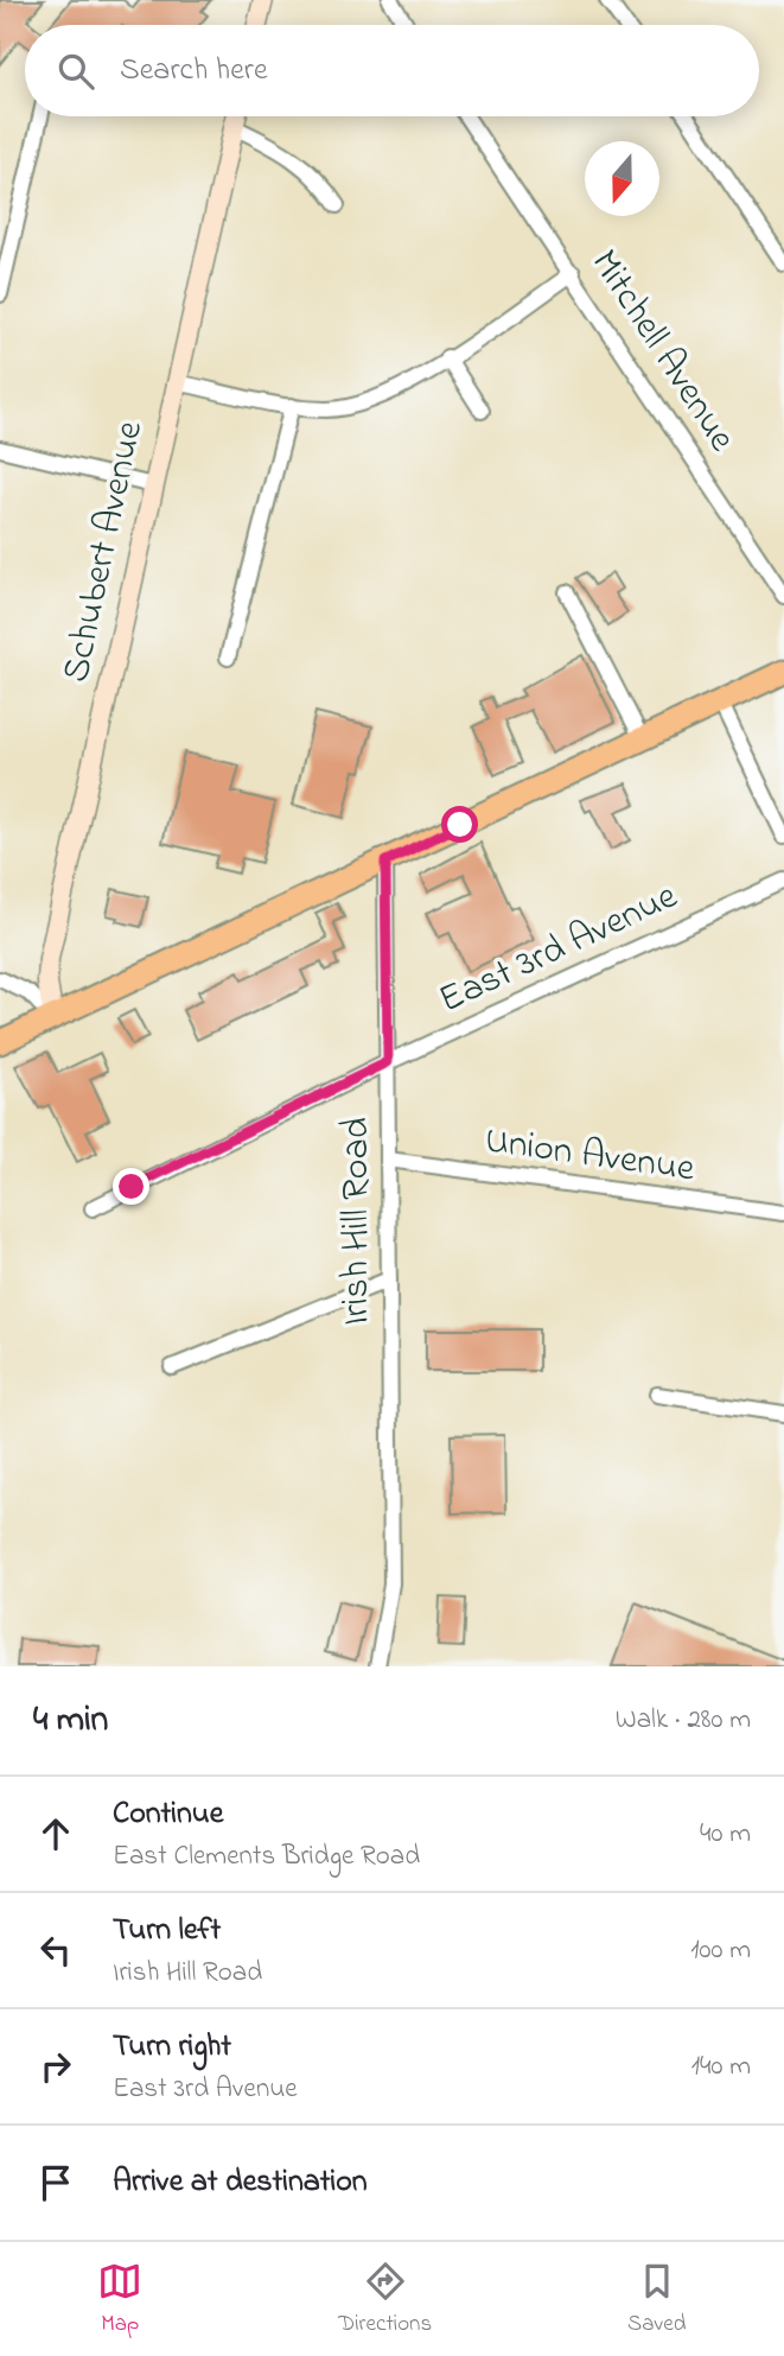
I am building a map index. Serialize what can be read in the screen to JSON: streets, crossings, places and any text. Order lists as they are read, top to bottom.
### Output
{
  "streets": {
    "street": [
      "Mitchell Avenue",
      "Schubert Avenue",
      "East 3rd Avenue",
      "Union Avenue",
      "Irish Hill Road"
    ]
  },
  "crossings": [
    ["East 3rd Avenue", "Irish Hill Road"],
    ["Union Avenue", "Irish Hill Road"]
  ],
  "north": "bottom",
  "page": {
    "search": "Search here",
    "heading": ["4 min", "Walk · 280 m"],
    "list": [
      ["Continue", "East Clements Bridge Road", "40 m"],
      ["Turn left", "Irish Hill Road", "100 m"],
      ["Turn right", "East 3rd Avenue", "140 m"],
      "Arrive at destination"
    ],
    "nav": ["Map", "Directions", "Saved"]
  }
}
